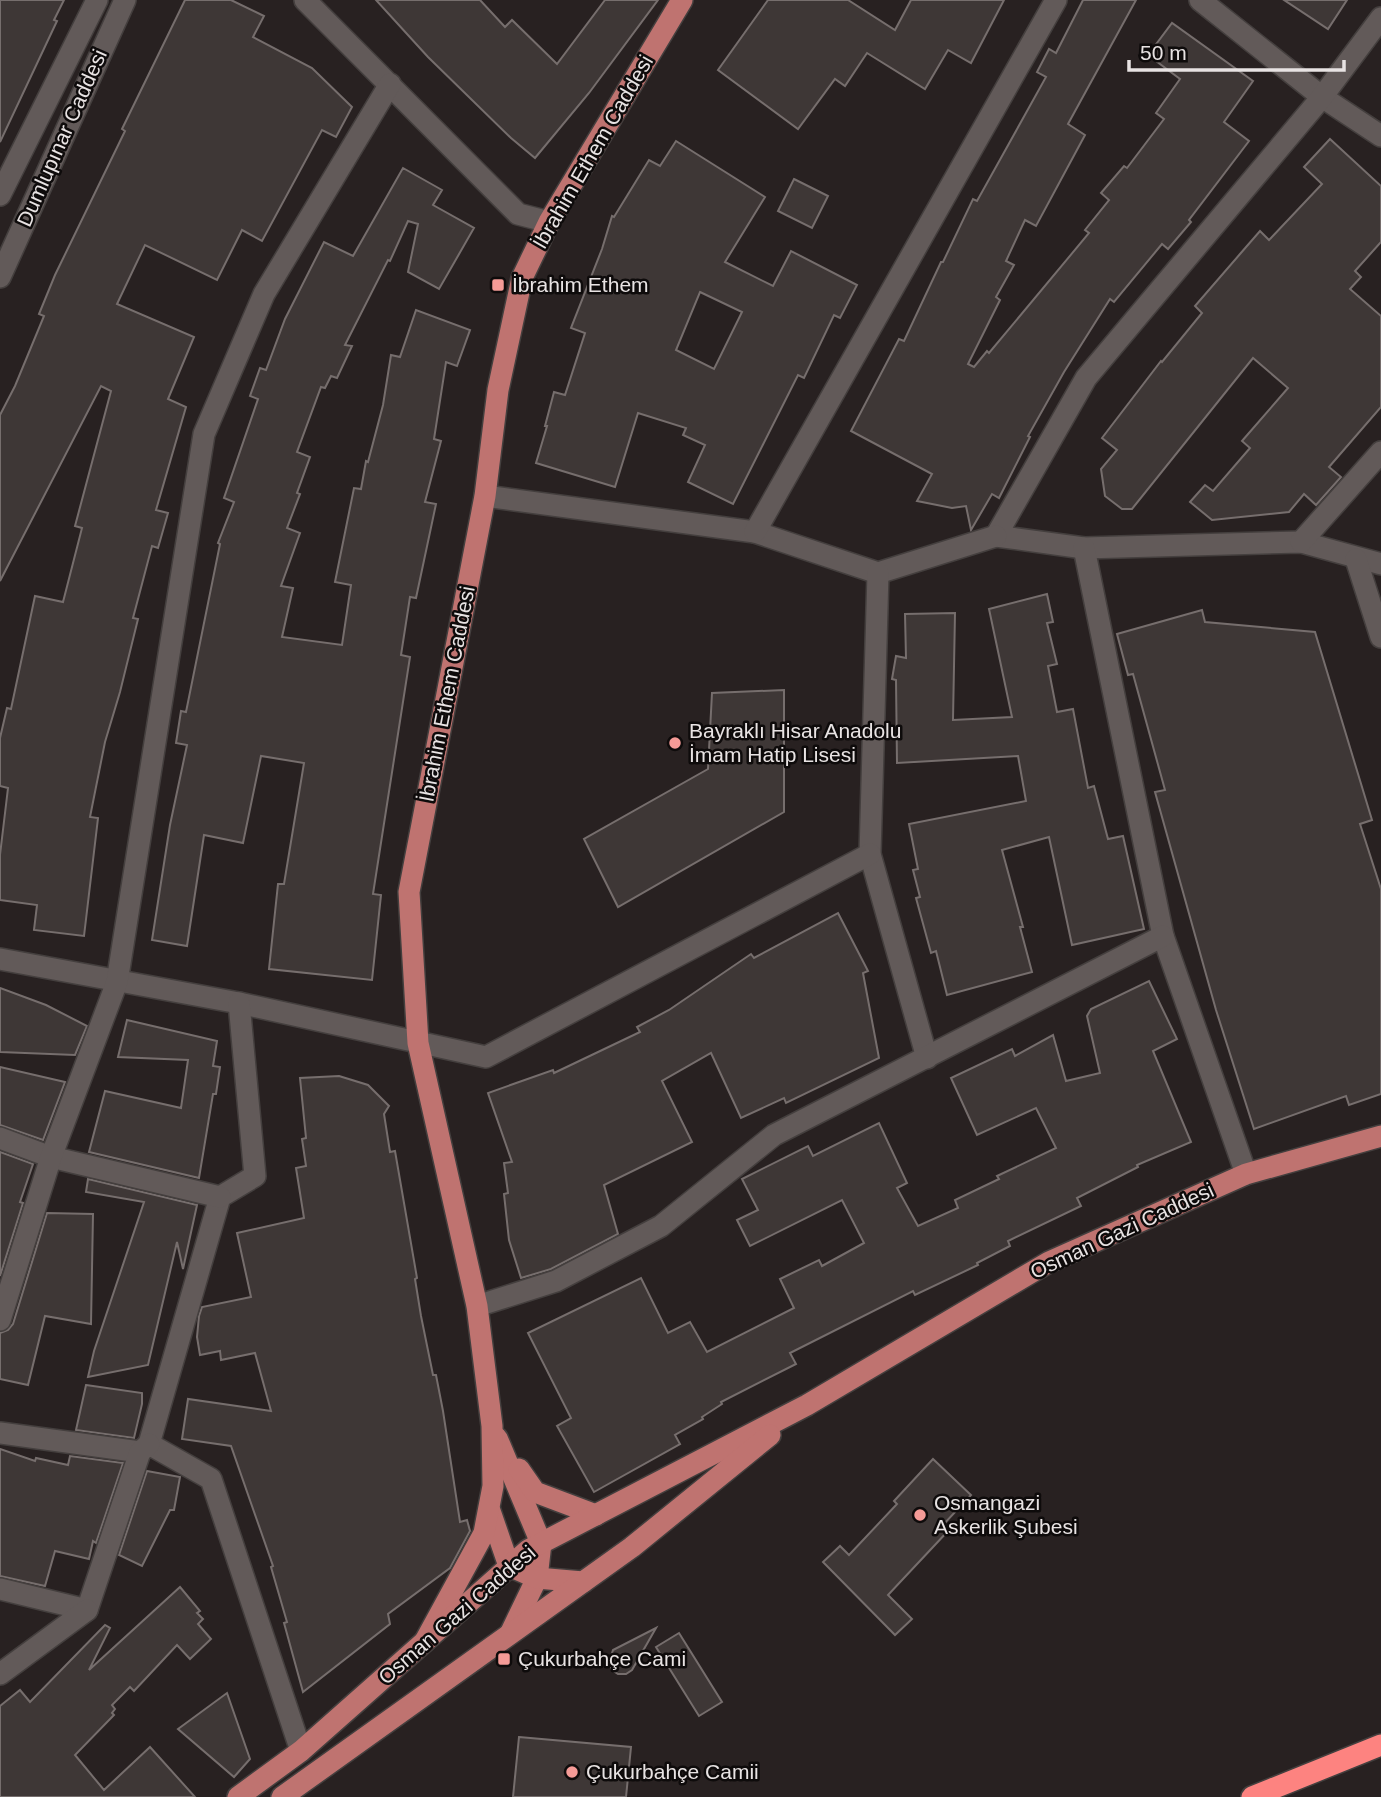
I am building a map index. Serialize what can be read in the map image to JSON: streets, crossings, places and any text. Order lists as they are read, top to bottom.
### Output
{
  "streets": {
    "main road": ["İbrahim Ethem Caddesi", "Osman Gazi Caddesi"],
    "street": ["Dumlupınar Caddesi"]
  },
  "crossings": [
    ["İbrahim Ethem Caddesi", "Osman Gazi Caddesi"]
  ],
  "places": {
    "transit": ["İbrahim Ethem", "Çukurbahçe Cami"],
    "other": ["Bayraklı Hisar Anadolu İmam Hatip Lisesi", "Osmangazi Askerlik Şubesi", "Çukurbahçe Camii"]
  },
  "scale_bar": "50 m"
}
